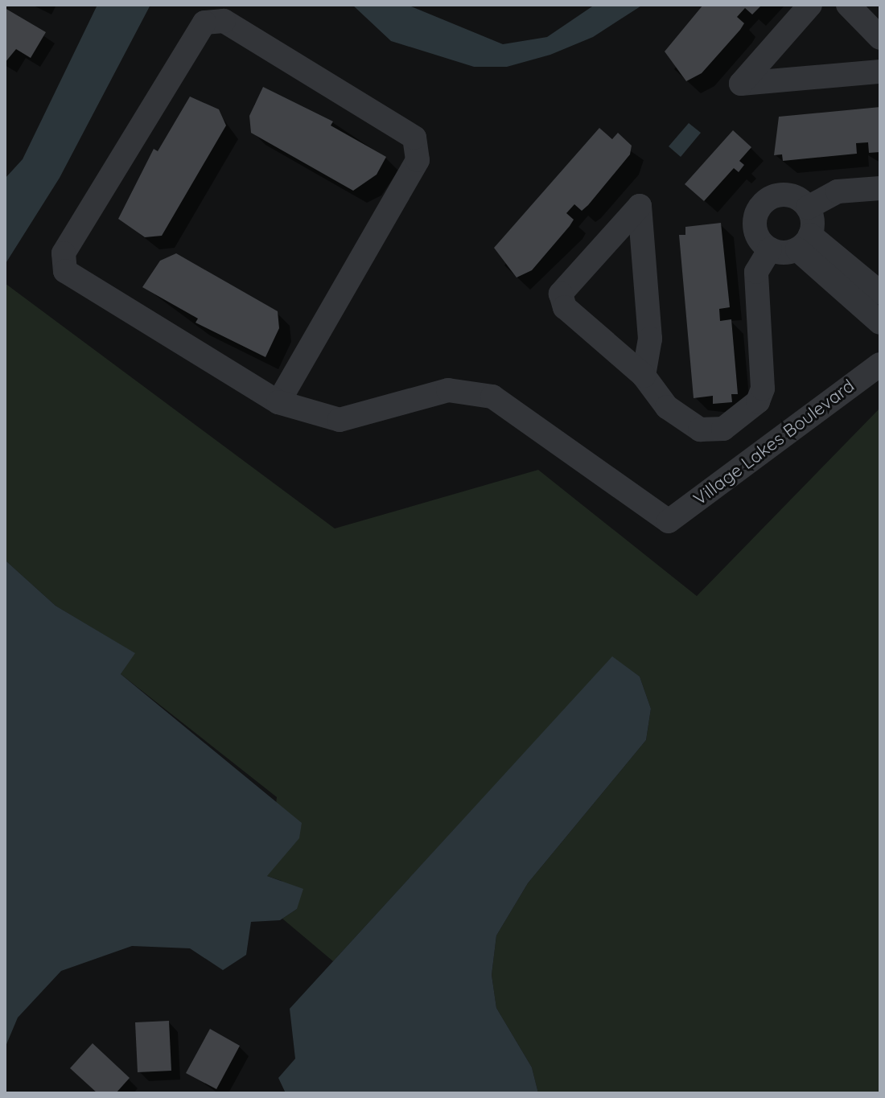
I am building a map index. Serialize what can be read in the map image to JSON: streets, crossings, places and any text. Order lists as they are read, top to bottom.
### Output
{
  "streets": {
    "street": ["Village Lakes Boulevard"]
  }
}
